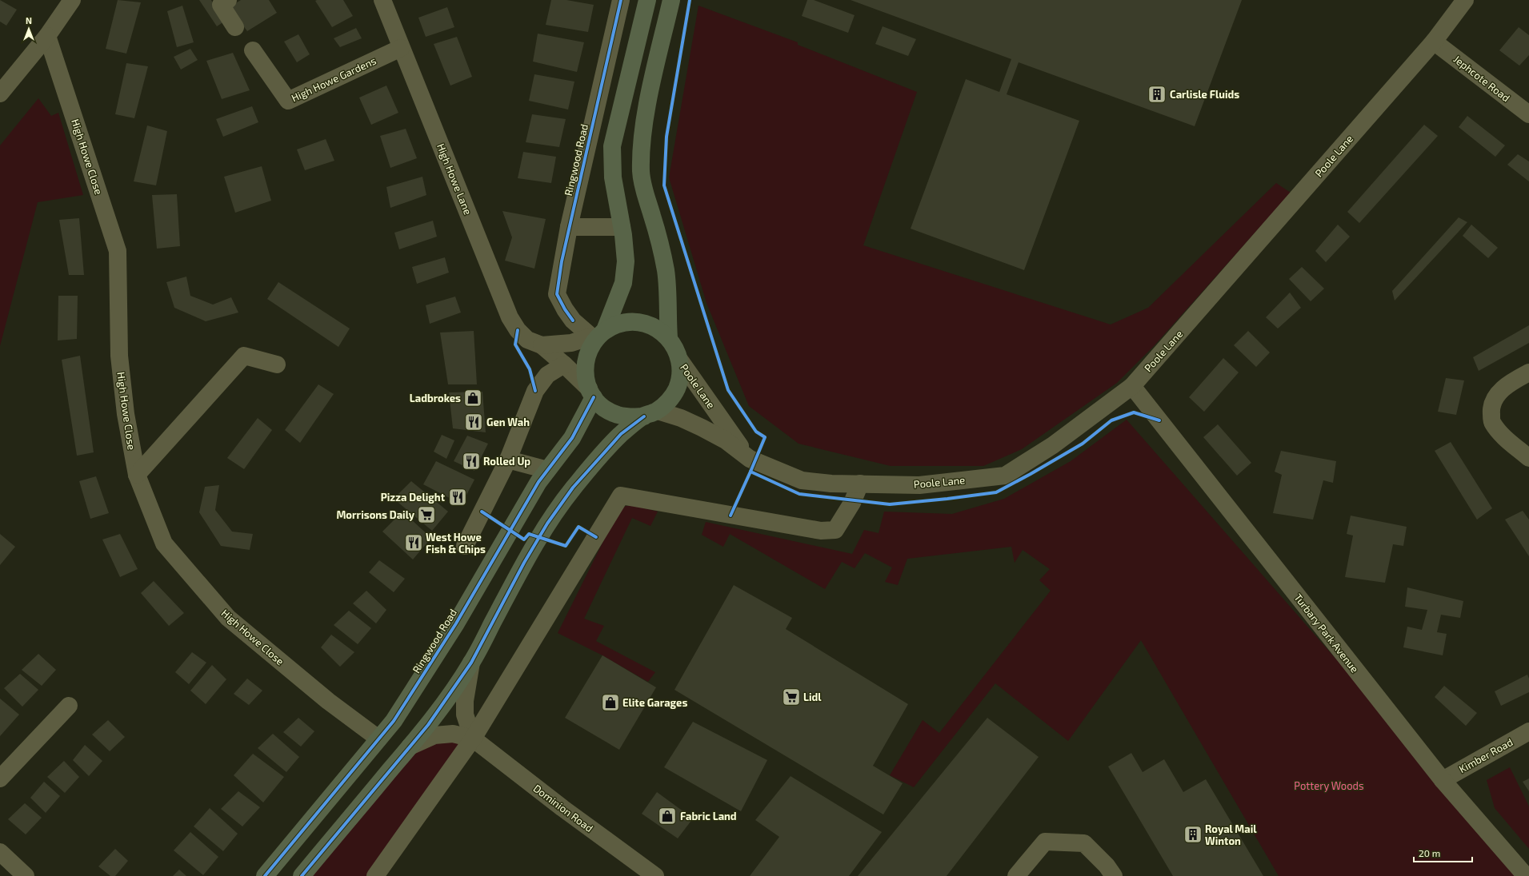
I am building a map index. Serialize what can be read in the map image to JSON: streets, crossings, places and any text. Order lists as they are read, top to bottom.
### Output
{
  "streets": {
    "highway": ["Ringwood Road"],
    "street": [
      "Jephcote Road",
      "High Howe Gardens",
      "Poole Lane",
      "High Howe Close",
      "High Howe Lane",
      "Turbary Park Avenue",
      "Kimber Road",
      "Dominion Road"
    ]
  },
  "crossings": [
    ["Jephcote Road", "Poole Lane"],
    ["High Howe Gardens", "High Howe Lane"],
    ["Poole Lane", "Ringwood Road"],
    ["Poole Lane", "High Howe Lane"],
    ["Poole Lane", "Turbary Park Avenue"],
    ["High Howe Close", "Ringwood Road"],
    ["Ringwood Road", "High Howe Lane"],
    ["Turbary Park Avenue", "Kimber Road"]
  ],
  "parks": ["Pottery Woods"],
  "places": {
    "building": ["Carlisle Fluids", "Royal Mail Winton"],
    "shop": ["Ladbrokes", "Elite Garages", "Fabric Land"],
    "restaurant": [
      "Gen Wah",
      "Rolled Up",
      "Pizza Delight",
      "West Howe Fish & Chips"
    ],
    "supermarket": ["Morrisons Daily", "Lidl"]
  },
  "scale_bar": "20 m",
  "north": "top"
}
